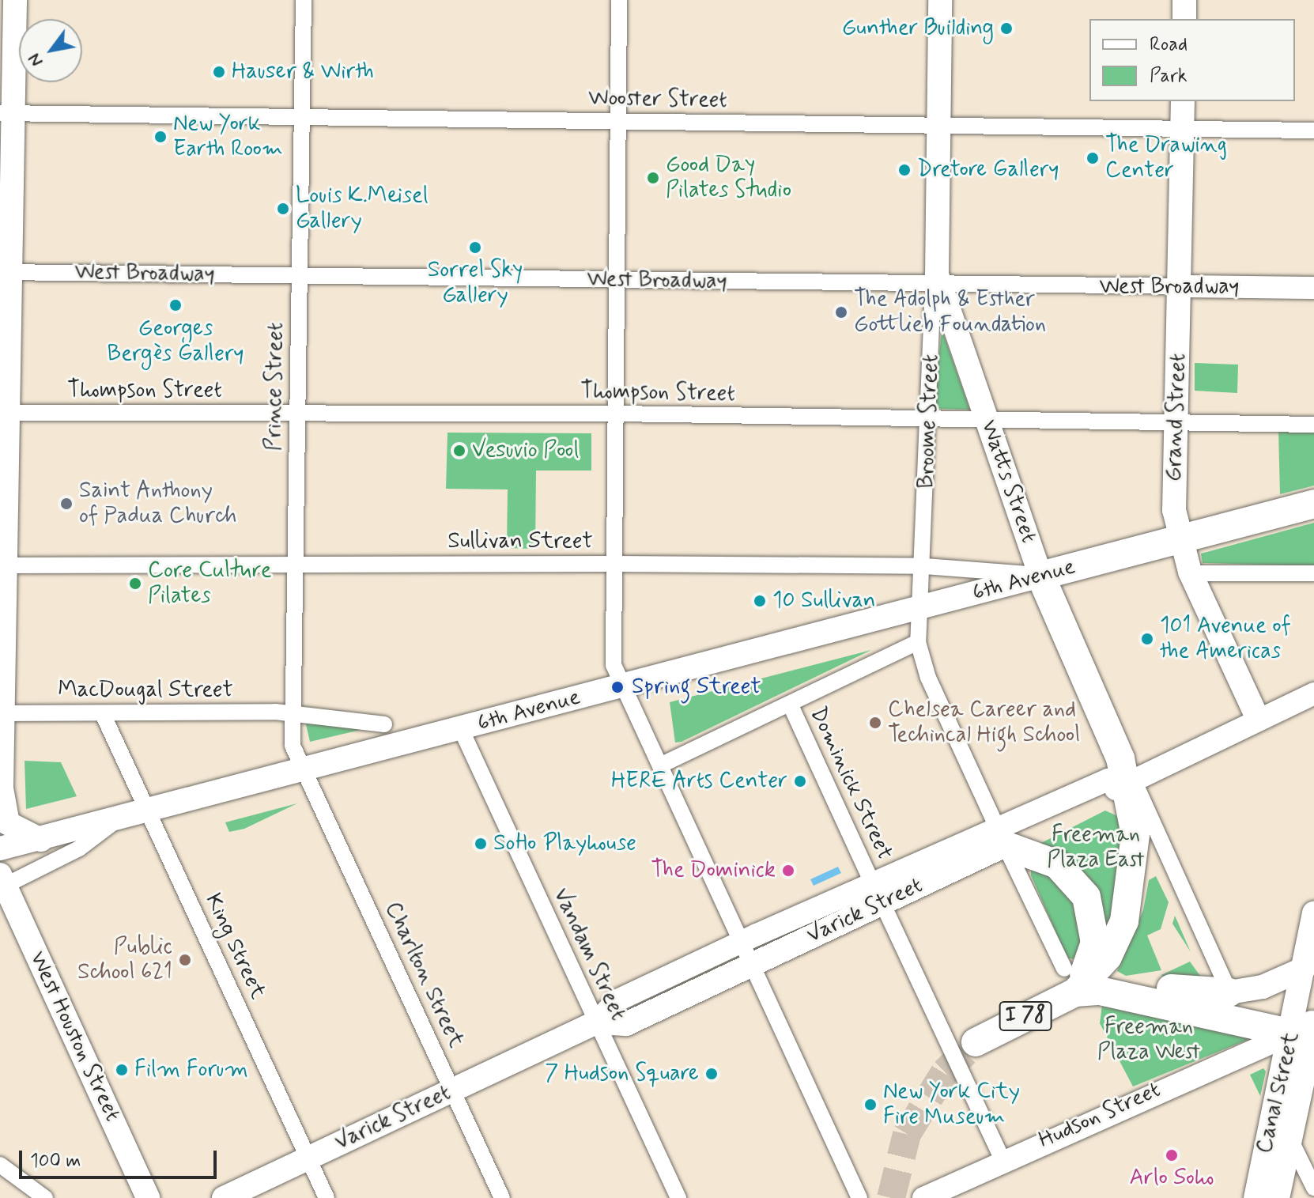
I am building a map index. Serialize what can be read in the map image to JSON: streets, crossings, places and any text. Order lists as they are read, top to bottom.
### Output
{
  "streets": {
    "highway": [
      "Watts Street",
      "6th Avenue",
      "I 78",
      "Canal Street"
    ],
    "main road": [
      "West Broadway",
      "Grand Street",
      "Broome Street",
      "Varick Street",
      "West Houston Street",
      "Hudson Street"
    ],
    "street": [
      "Wooster Street",
      "Prince Street",
      "Thompson Street",
      "Sullivan Street",
      "MacDougal Street",
      "Dominick Street",
      "King Street",
      "Vandam Street",
      "Charlton Street"
    ]
  },
  "crossings": [
    ["Wooster Street", "Prince Street"],
    ["Wooster Street", "Grand Street"],
    ["Wooster Street", "Broome Street"],
    ["West Broadway", "Prince Street"],
    ["West Broadway", "Grand Street"],
    ["West Broadway", "Broome Street"],
    ["West Broadway", "Watts Street"],
    ["Prince Street", "Thompson Street"],
    ["Prince Street", "Sullivan Street"],
    ["Prince Street", "6th Avenue"],
    ["Prince Street", "MacDougal Street"],
    ["Prince Street", "Charlton Street"],
    ["Thompson Street", "Grand Street"],
    ["Thompson Street", "Broome Street"],
    ["Thompson Street", "Watts Street"],
    ["Grand Street", "6th Avenue"],
    ["Grand Street", "Varick Street"],
    ["Broome Street", "Watts Street"],
    ["Broome Street", "Sullivan Street"],
    ["Broome Street", "6th Avenue"],
    ["Broome Street", "Varick Street"],
    ["Broome Street", "I 78"],
    ["Watts Street", "Sullivan Street"],
    ["Watts Street", "6th Avenue"],
    ["Watts Street", "Varick Street"],
    ["Sullivan Street", "6th Avenue"],
    ["6th Avenue", "King Street"],
    ["6th Avenue", "Vandam Street"],
    ["6th Avenue", "Charlton Street"],
    ["MacDougal Street", "King Street"],
    ["Dominick Street", "Varick Street"],
    ["Dominick Street", "Hudson Street"],
    ["Varick Street", "King Street"],
    ["Varick Street", "Vandam Street"],
    ["Varick Street", "Charlton Street"],
    ["Canal Street", "Hudson Street"]
  ],
  "parks": ["Freeman Plaza East", "Freeman Plaza West"],
  "places": [
    "Gunther Building",
    "Hauser & Wirth",
    "New York Earth Room",
    "The Drawing Center",
    "Dretore Gallery",
    "Good Day Pilates Studio",
    "Louis K.Meisel Gallery",
    "Sorrel Sky Gallery",
    "Georges Bergès Gallery",
    "The Adolph & Esther Gottlieb Foundation",
    "Vesuvio Pool",
    "Saint Anthony of Padua Church",
    "Core Culture Pilates",
    "10 Sullivan",
    "101 Avenue of the Americas",
    "Spring Street",
    "Chelsea Career and Techincal High School",
    "HERE Arts Center",
    "SoHo Playhouse",
    "The Dominick",
    "Public School 621",
    "Film Forum",
    "7 Hudson Square",
    "New York City Fire Museum",
    "Arlo Soho"
  ],
  "legend": ["Road", "Park"],
  "scale_bar": "100 m",
  "north": "bottom left"
}
